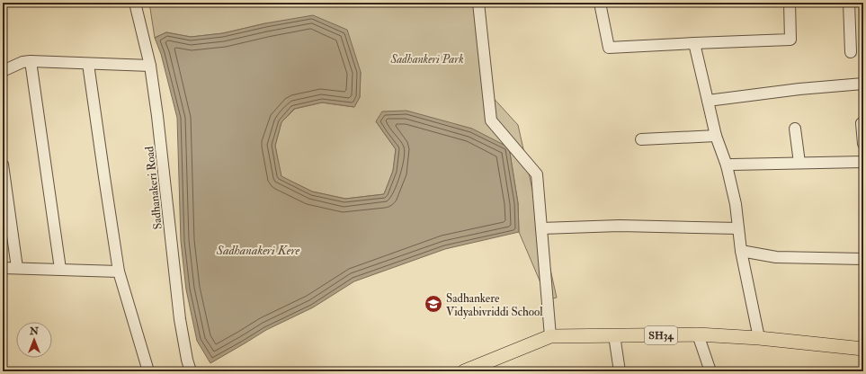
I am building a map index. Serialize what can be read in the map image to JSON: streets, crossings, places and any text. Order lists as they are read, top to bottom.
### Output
{
  "streets": {
    "main road": ["SH34"],
    "street": ["Sadhanakeri Road"]
  },
  "water": ["Sadhanakeri Kere"],
  "parks": ["Sadhankeri Park"],
  "places": {
    "school or university": ["Sadhankere Vidyabivriddi School"]
  },
  "north": "top"
}
